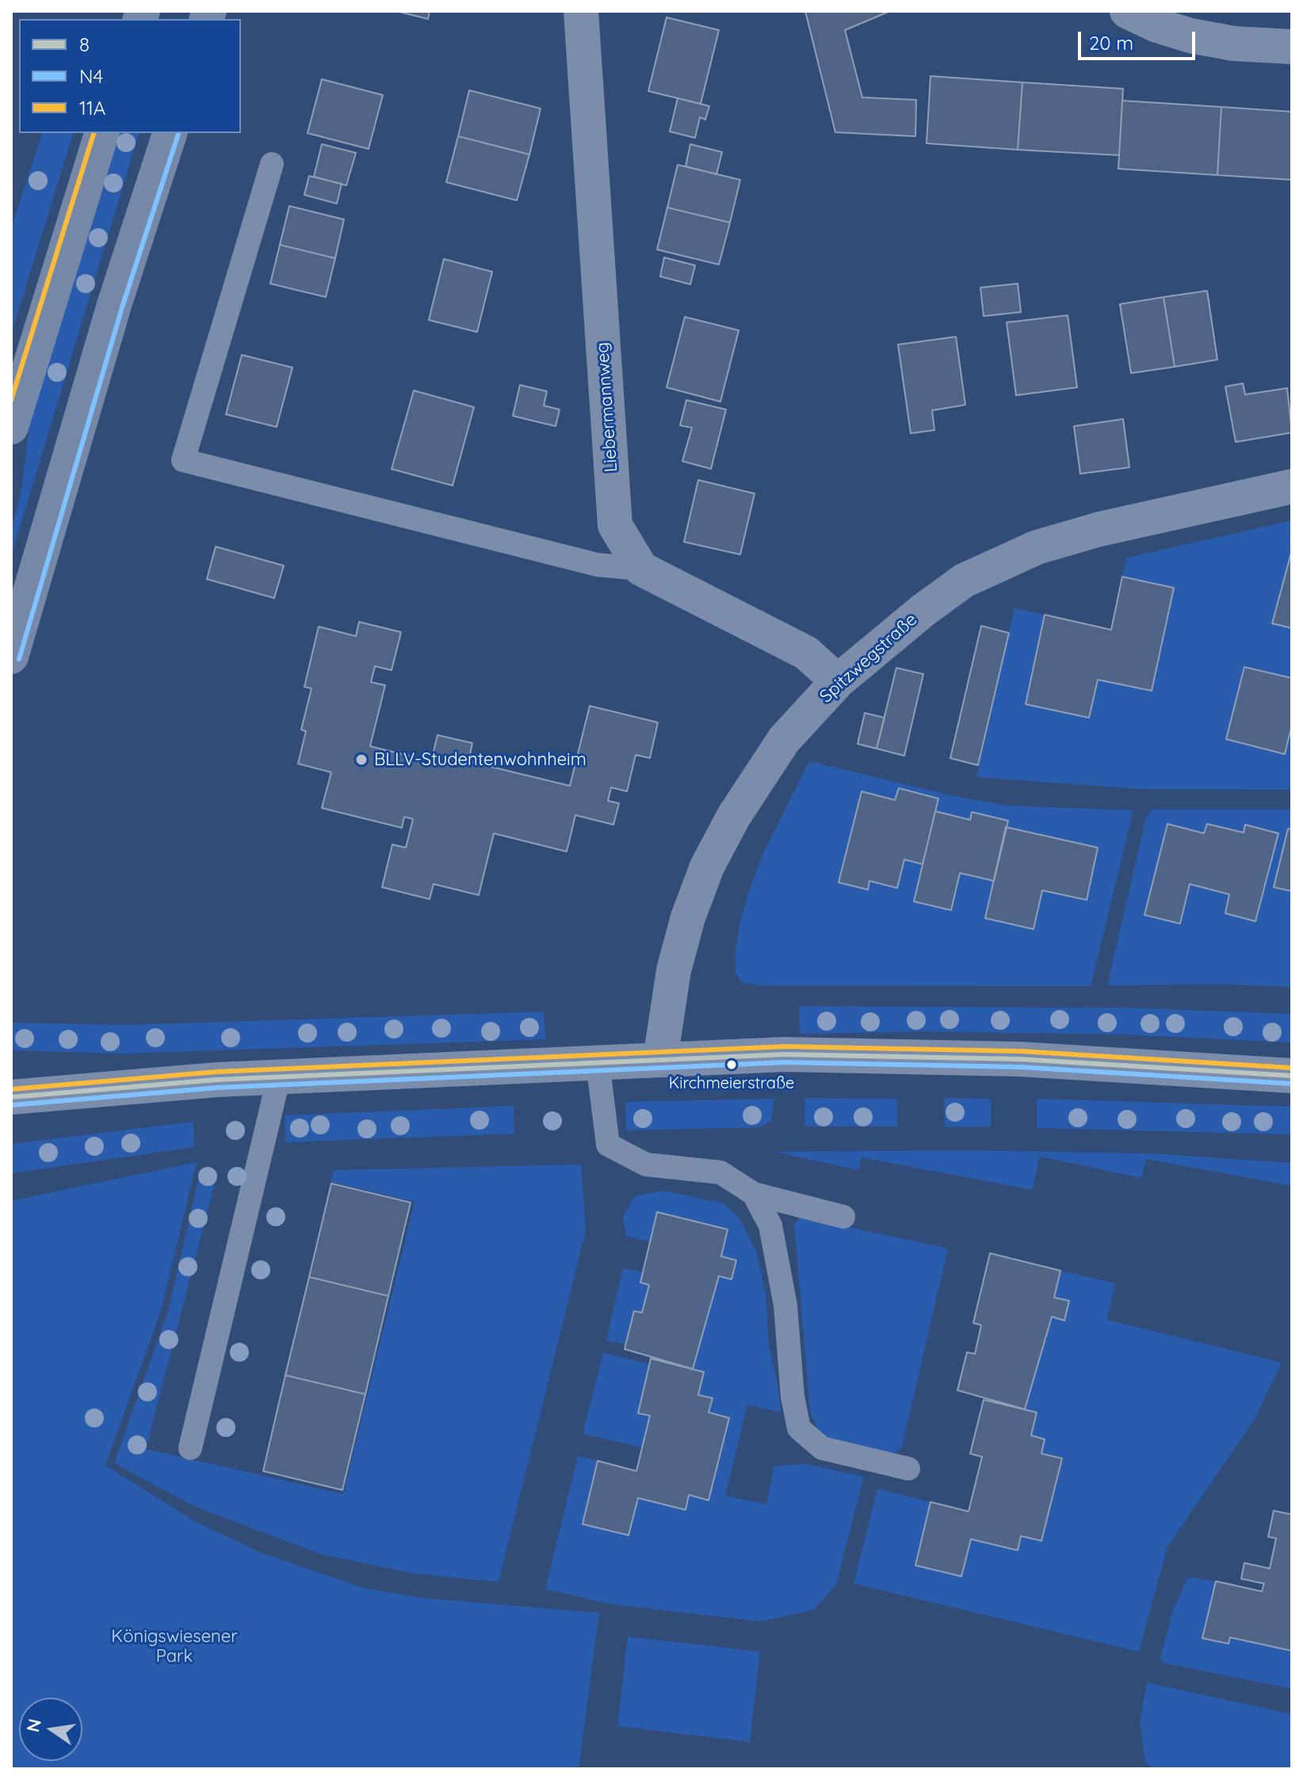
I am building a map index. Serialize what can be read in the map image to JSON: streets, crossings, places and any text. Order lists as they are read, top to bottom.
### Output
{
  "streets": {
    "street": ["Liebermannweg", "Spitzwegstraße"]
  },
  "parks": ["Königswiesener Park"],
  "places": ["BLLV-Studentenwohnheim", "Kirchmeierstraße"],
  "lines": ["transit line 11A", "transit line N4", "transit line 8"],
  "legend": ["8", "N4", "11A"],
  "scale_bar": "20 m",
  "north": "left"
}
